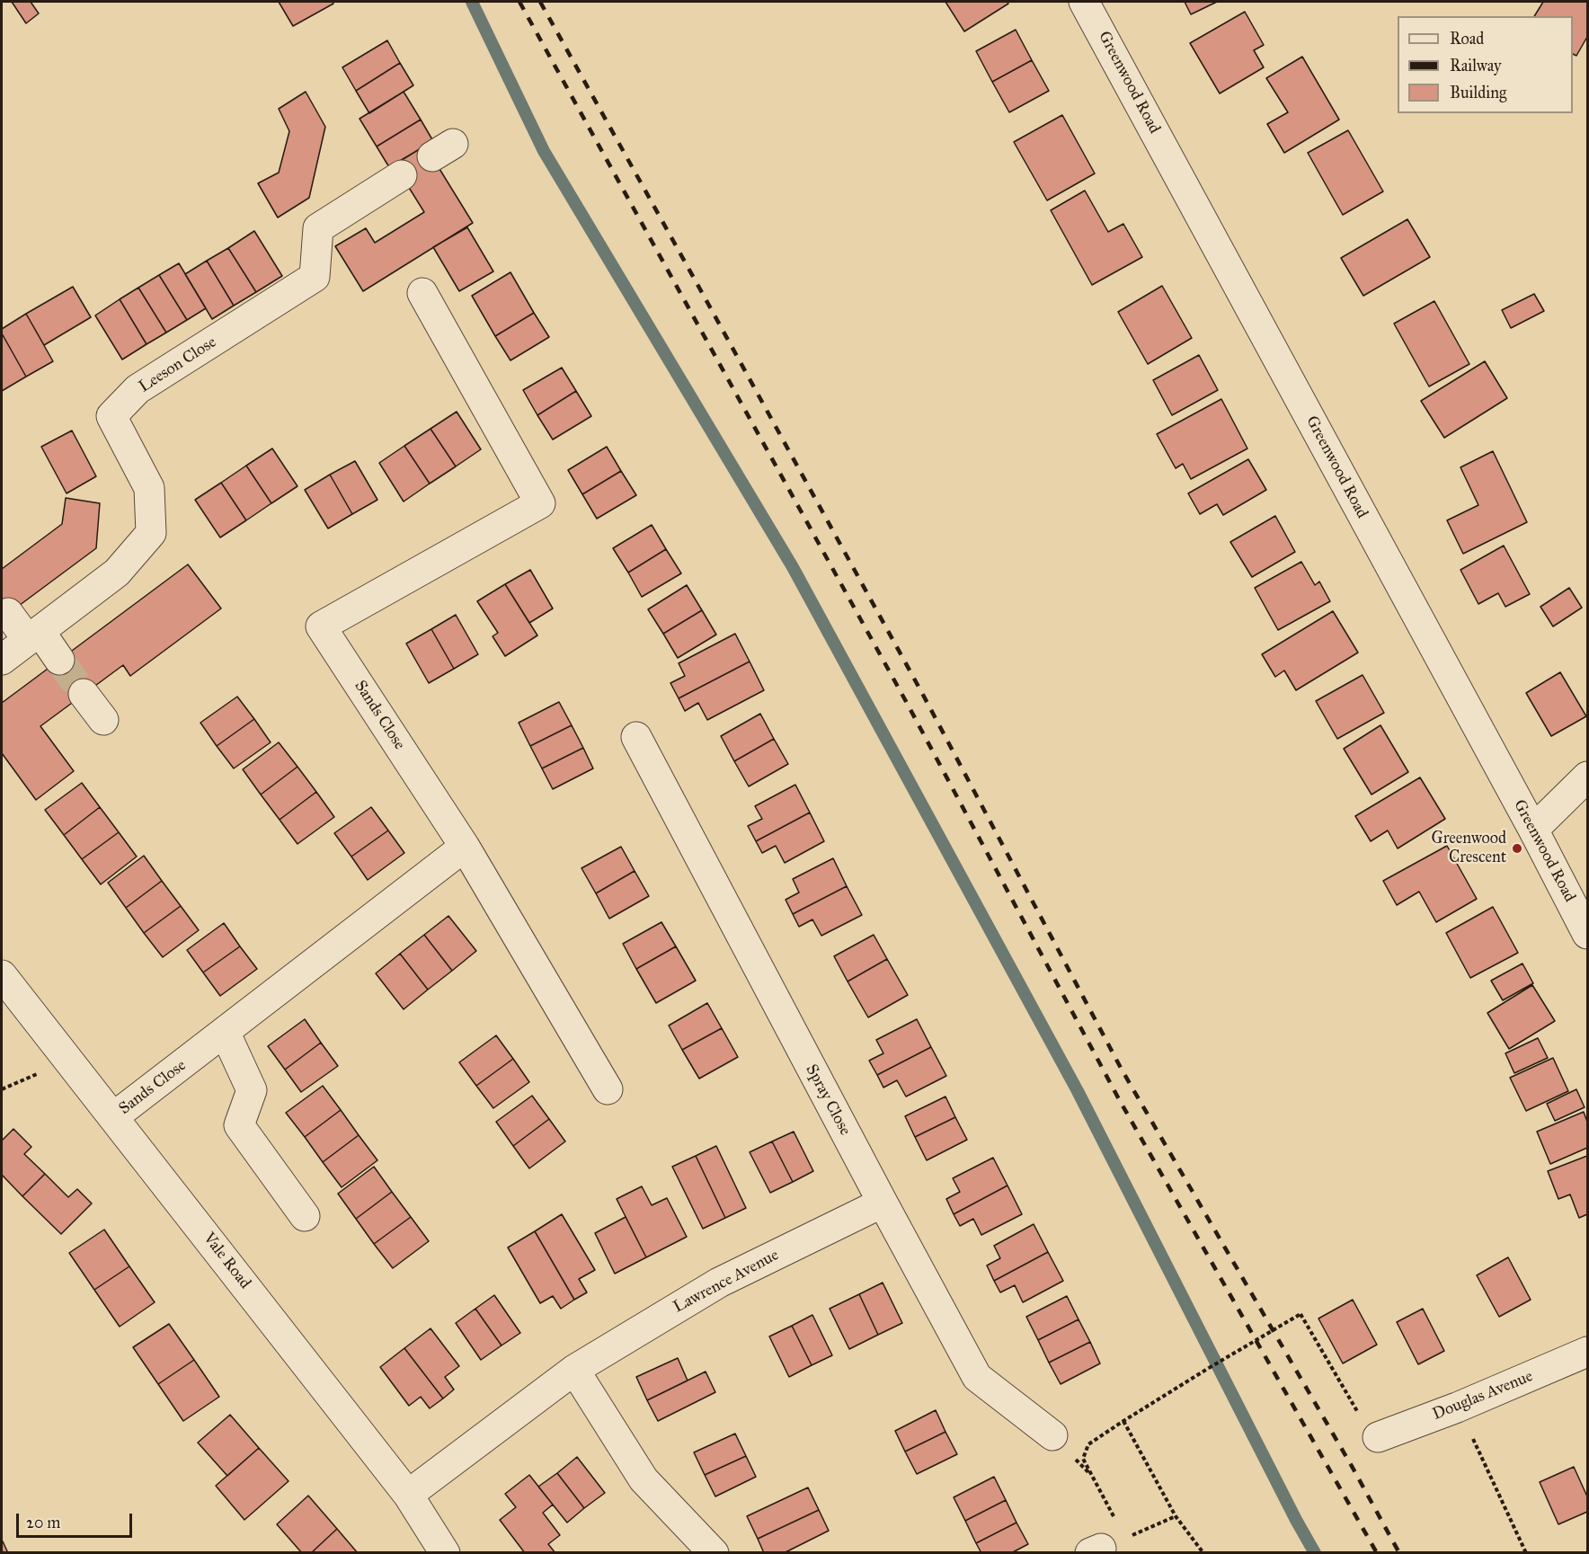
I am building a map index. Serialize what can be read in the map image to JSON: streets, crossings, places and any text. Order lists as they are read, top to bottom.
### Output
{
  "streets": {
    "street": [
      "Greenwood Road",
      "Leeson Close",
      "Sands Close",
      "Spray Close",
      "Vale Road",
      "Lawrence Avenue",
      "Douglas Avenue"
    ]
  },
  "crossings": [
    ["Sands Close", "Vale Road"],
    ["Spray Close", "Lawrence Avenue"],
    ["Vale Road", "Lawrence Avenue"]
  ],
  "places": ["Greenwood Crescent"],
  "legend": ["Road", "Railway", "Building"],
  "scale_bar": "20 m"
}
